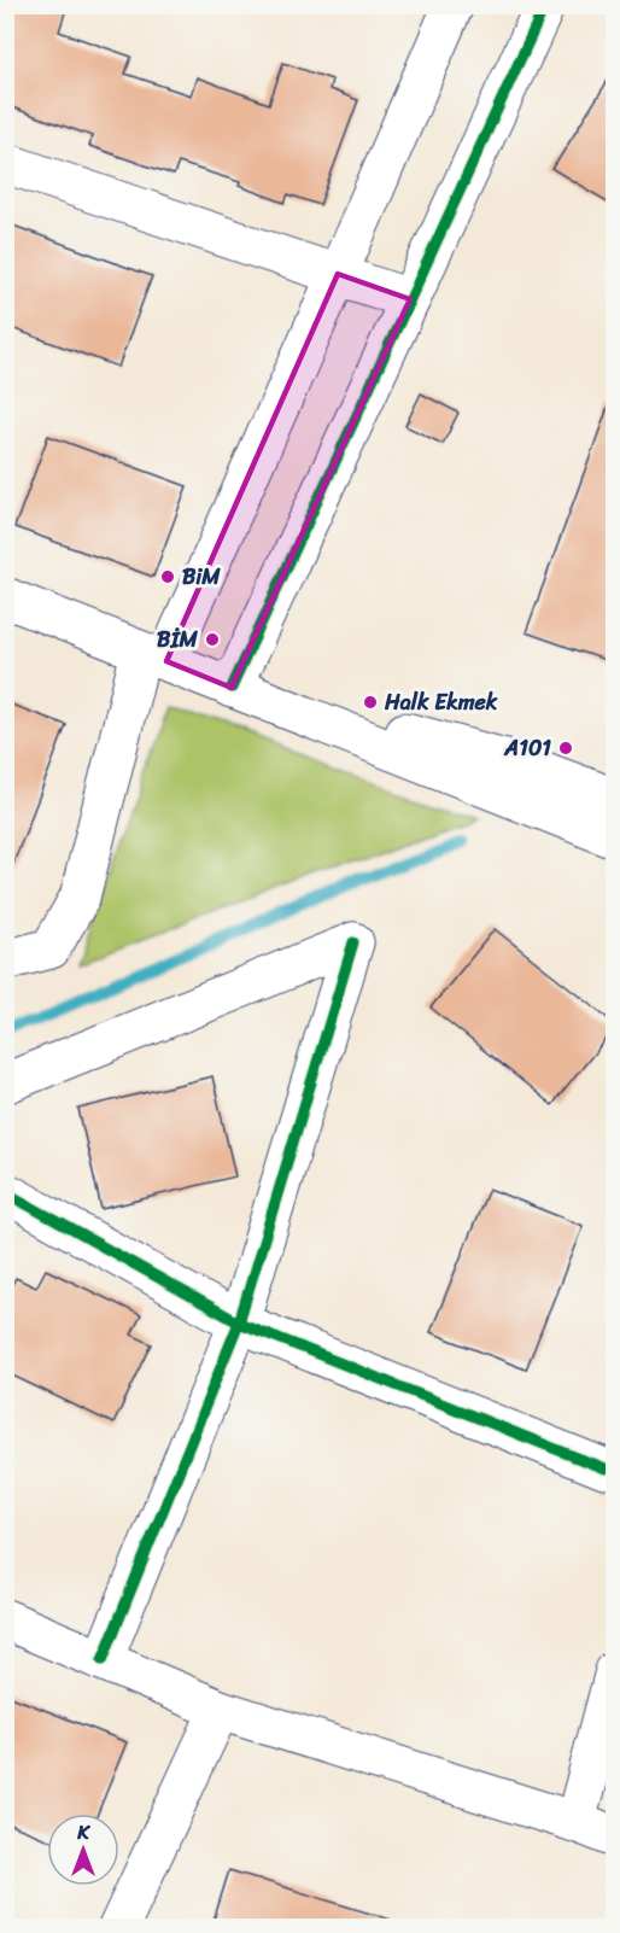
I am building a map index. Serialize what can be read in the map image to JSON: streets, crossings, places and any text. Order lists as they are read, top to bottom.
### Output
{
  "places": [
    "BiM",
    "BİM",
    "Halk Ekmek",
    "A101"
  ],
  "north": "top"
}
